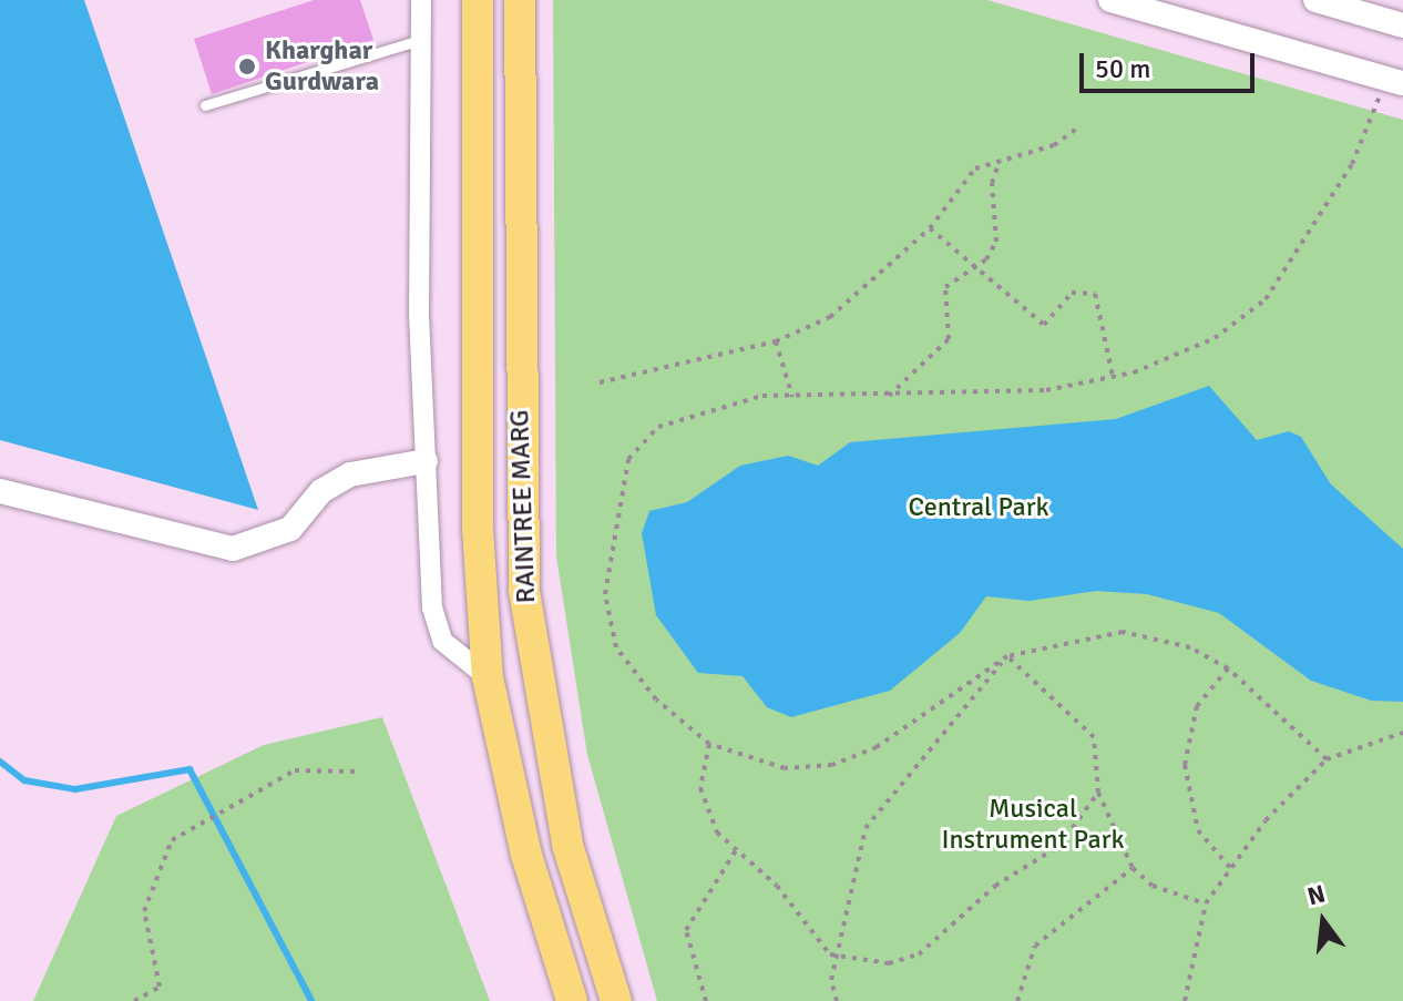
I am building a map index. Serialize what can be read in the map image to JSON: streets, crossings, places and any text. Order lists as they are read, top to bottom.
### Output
{
  "streets": {
    "main road": ["RAINTREE MARG"]
  },
  "parks": ["Central Park", "Musical Instrument Park"],
  "places": ["Kharghar Gurdwara"],
  "scale_bar": "50 m",
  "north": "top"
}
